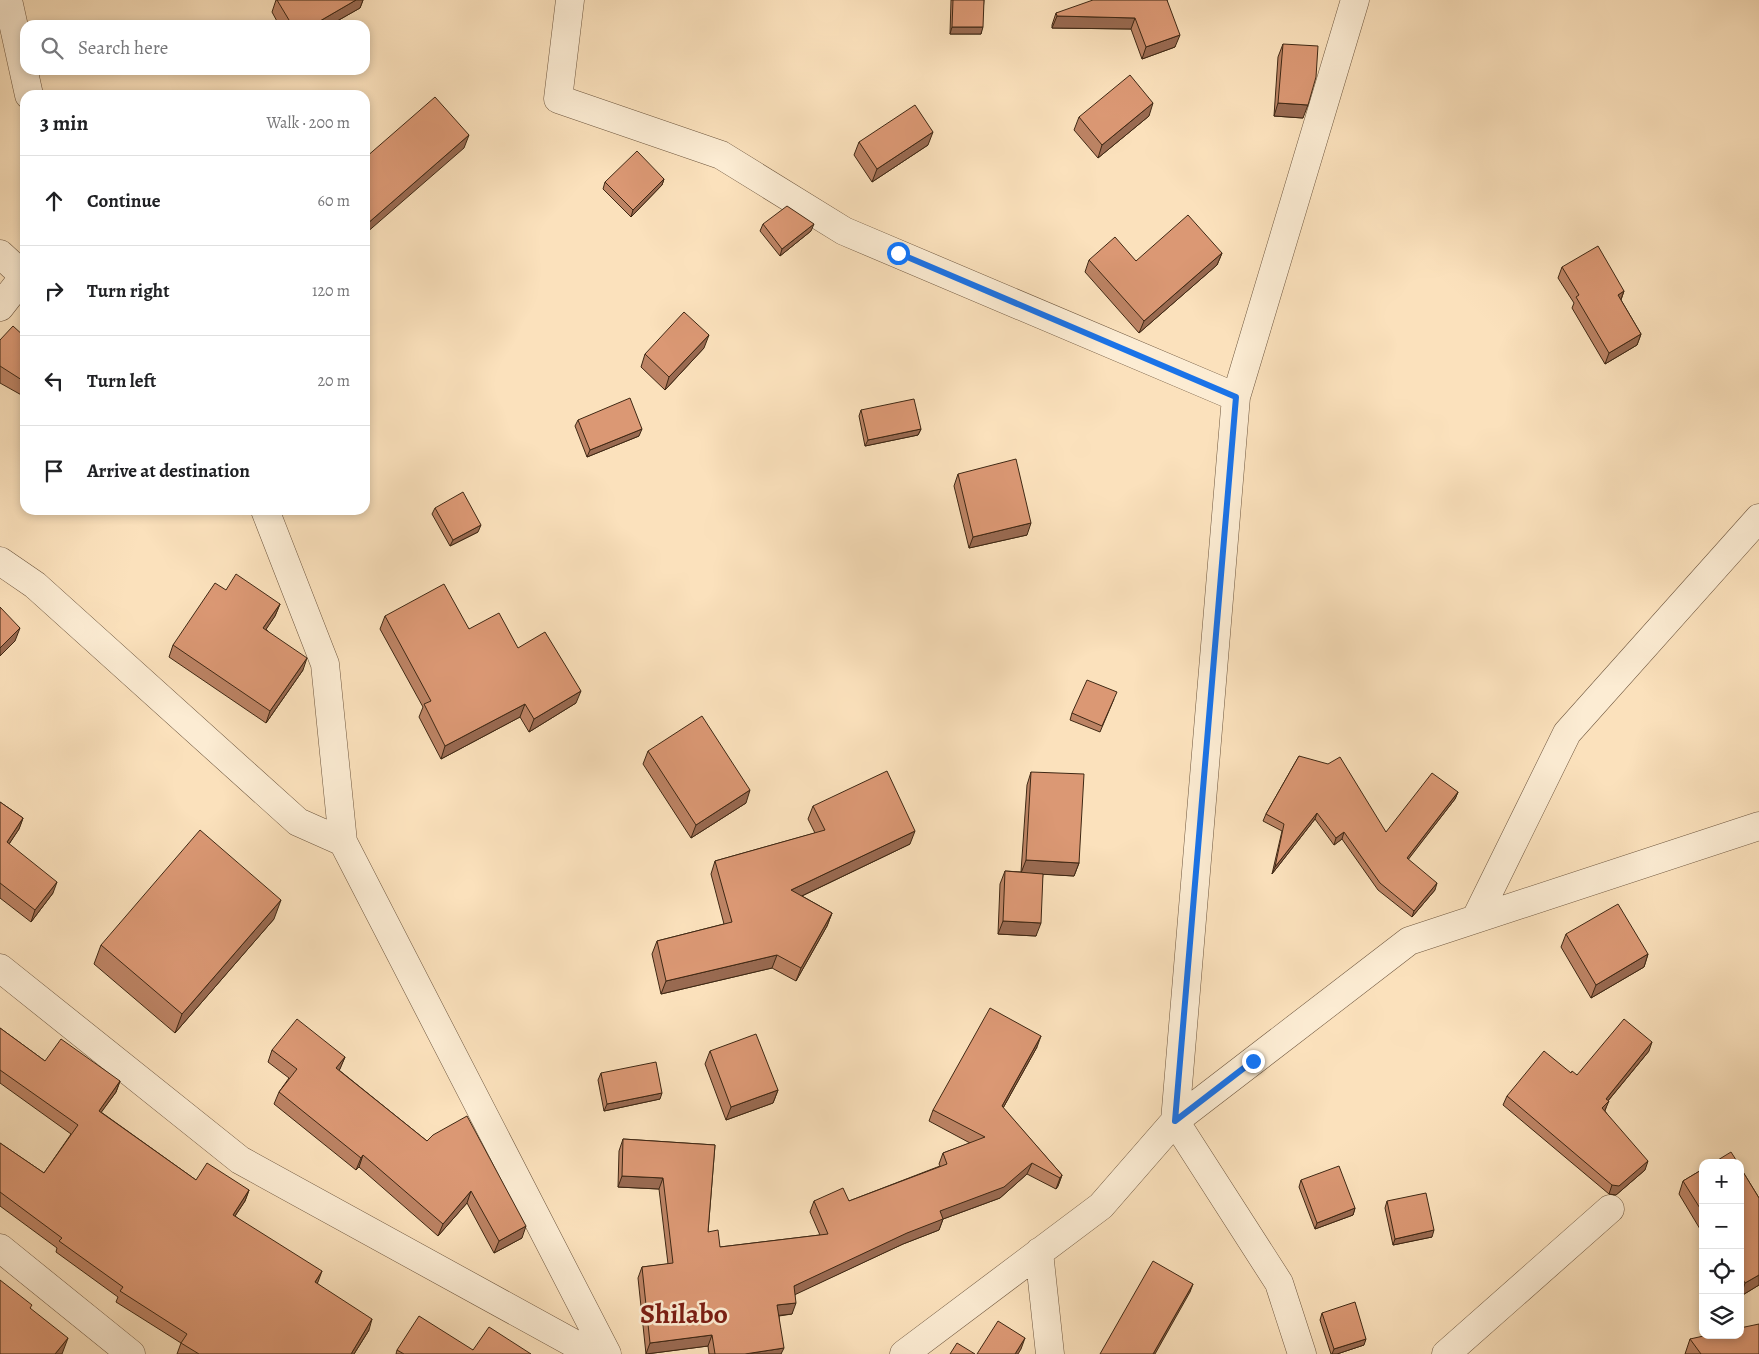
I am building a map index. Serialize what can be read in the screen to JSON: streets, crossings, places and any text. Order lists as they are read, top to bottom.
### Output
{
  "districts": ["Shilabo"],
  "page": {
    "search": "Search here",
    "heading": ["3 min", "Walk · 200 m"],
    "list": [
      ["Continue", "60 m"],
      ["Turn right", "120 m"],
      ["Turn left", "20 m"],
      "Arrive at destination"
    ],
    "map_buttons": ["+", "−"]
  }
}
